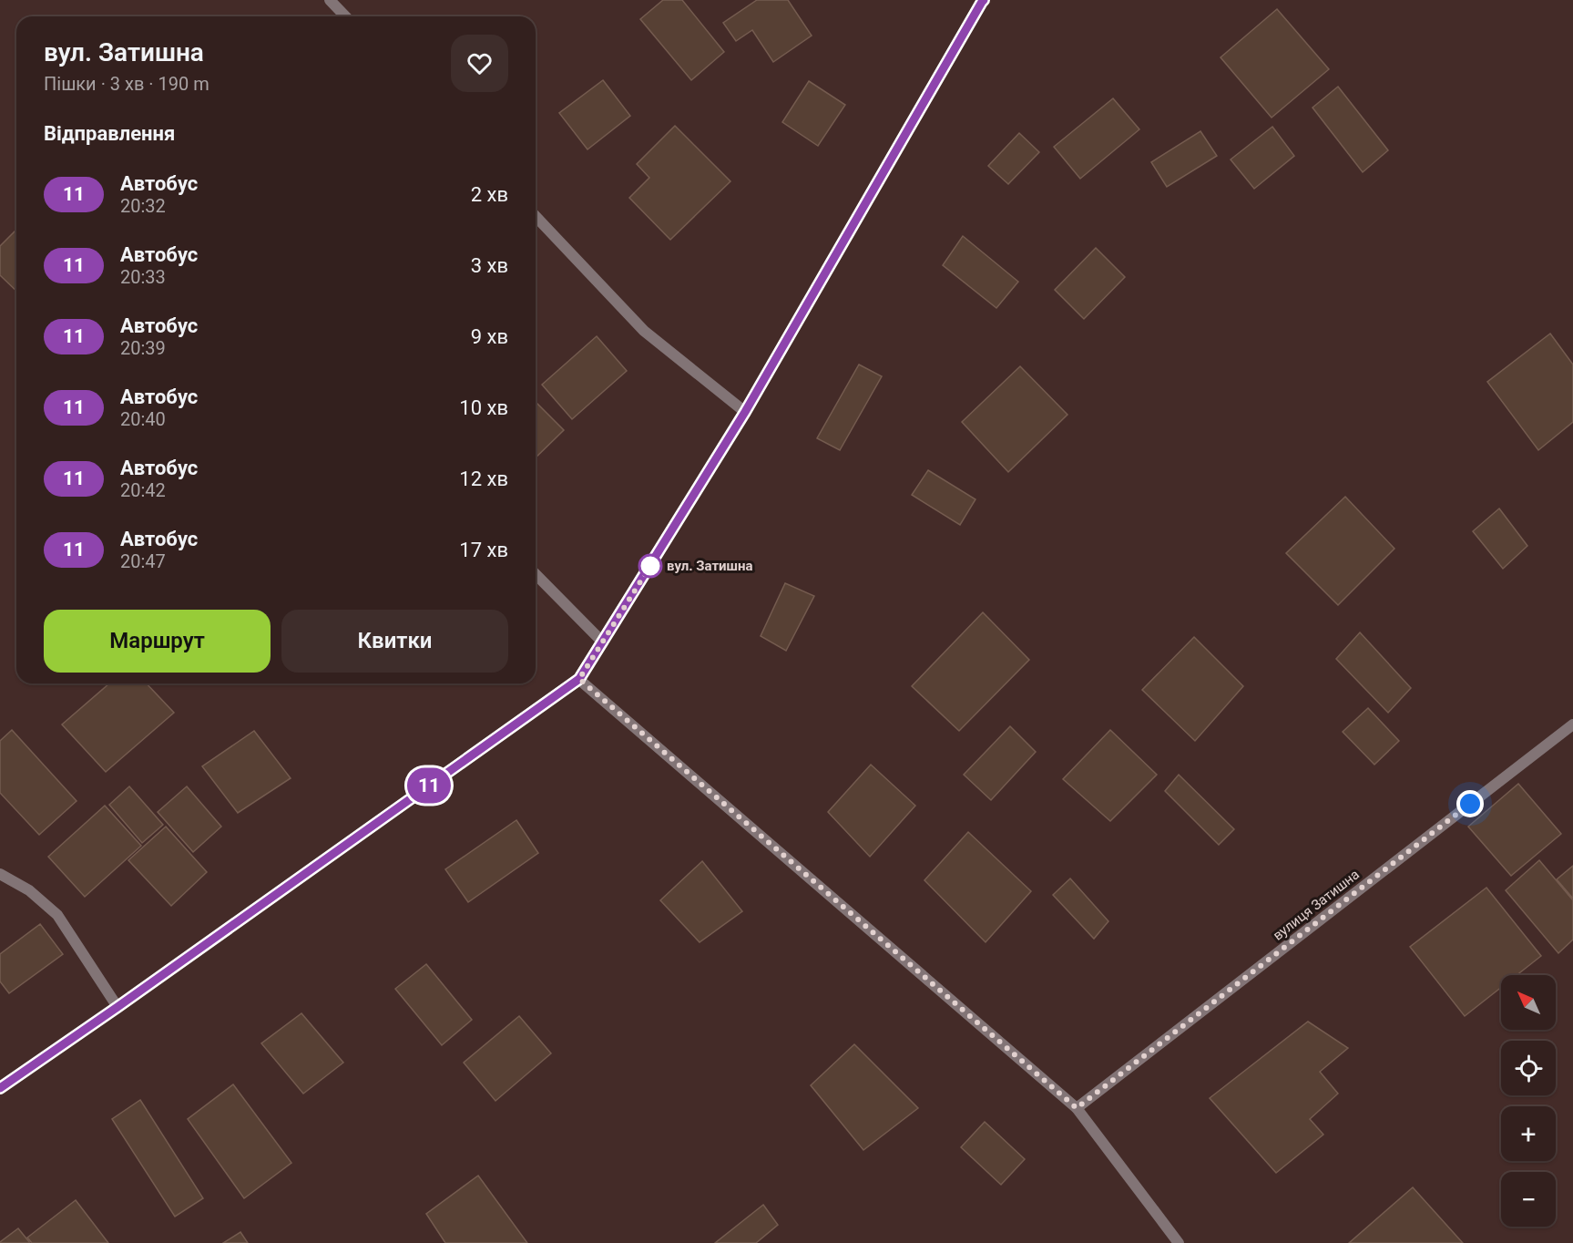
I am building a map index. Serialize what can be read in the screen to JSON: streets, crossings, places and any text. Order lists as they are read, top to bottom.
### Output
{
  "streets": {
    "street": ["вулиця Затишна"]
  },
  "places": ["вул. Затишна"],
  "lines": ["bus line 11"],
  "north": "top left",
  "page": {
    "on_map": "11",
    "heading": [
      ["вул. Затишна", "Пішки · 3 хв · 190 m"],
      "Відправлення"
    ],
    "list": [
      {
        "mark": "11",
        "name": "Автобус",
        "note": "20:32",
        "value": "2 хв"
      },
      {
        "mark": "11",
        "name": "Автобус",
        "note": "20:33",
        "value": "3 хв"
      },
      {
        "mark": "11",
        "name": "Автобус",
        "note": "20:39",
        "value": "9 хв"
      },
      {
        "mark": "11",
        "name": "Автобус",
        "note": "20:40",
        "value": "10 хв"
      },
      {
        "mark": "11",
        "name": "Автобус",
        "note": "20:42",
        "value": "12 хв"
      },
      {
        "mark": "11",
        "name": "Автобус",
        "note": "20:47",
        "value": "17 хв"
      }
    ],
    "buttons": ["Маршрут", "Квитки"],
    "map_buttons": ["+", "−"]
  }
}
